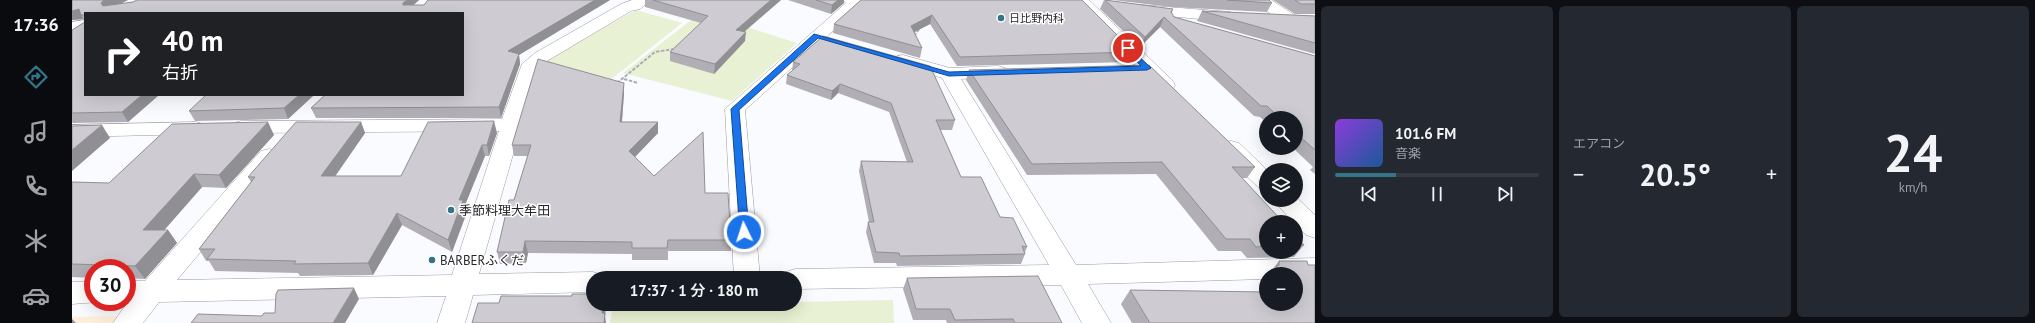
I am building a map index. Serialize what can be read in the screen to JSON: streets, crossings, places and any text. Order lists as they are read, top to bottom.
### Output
{
  "places": ["日比野内科", "季節料理大牟田", "BARBERふくだ"],
  "page": {
    "tabs": "17:36",
    "tile": [
      "エアコン",
      ["24", "km/h"]
    ],
    "turn": ["40 m", "右折"],
    "map_buttons": ["+", "−"],
    "song": ["101.6 FM", "音楽"],
    "heat": ["−", "20.5°", "+"],
    "limit": "30",
    "trip": "17:37 · 1 分 · 180 m"
  }
}
